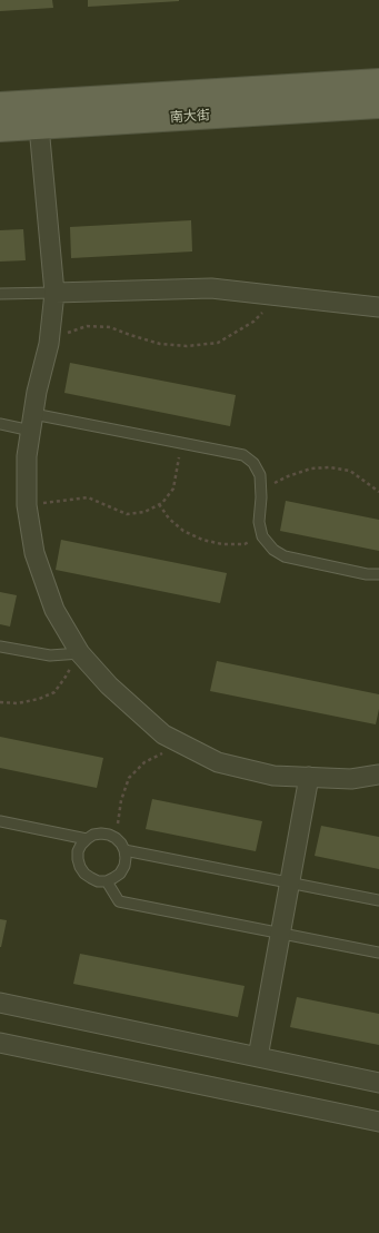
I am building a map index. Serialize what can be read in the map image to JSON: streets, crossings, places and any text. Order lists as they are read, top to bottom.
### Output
{
  "streets": {
    "main road": ["南大街"]
  }
}
